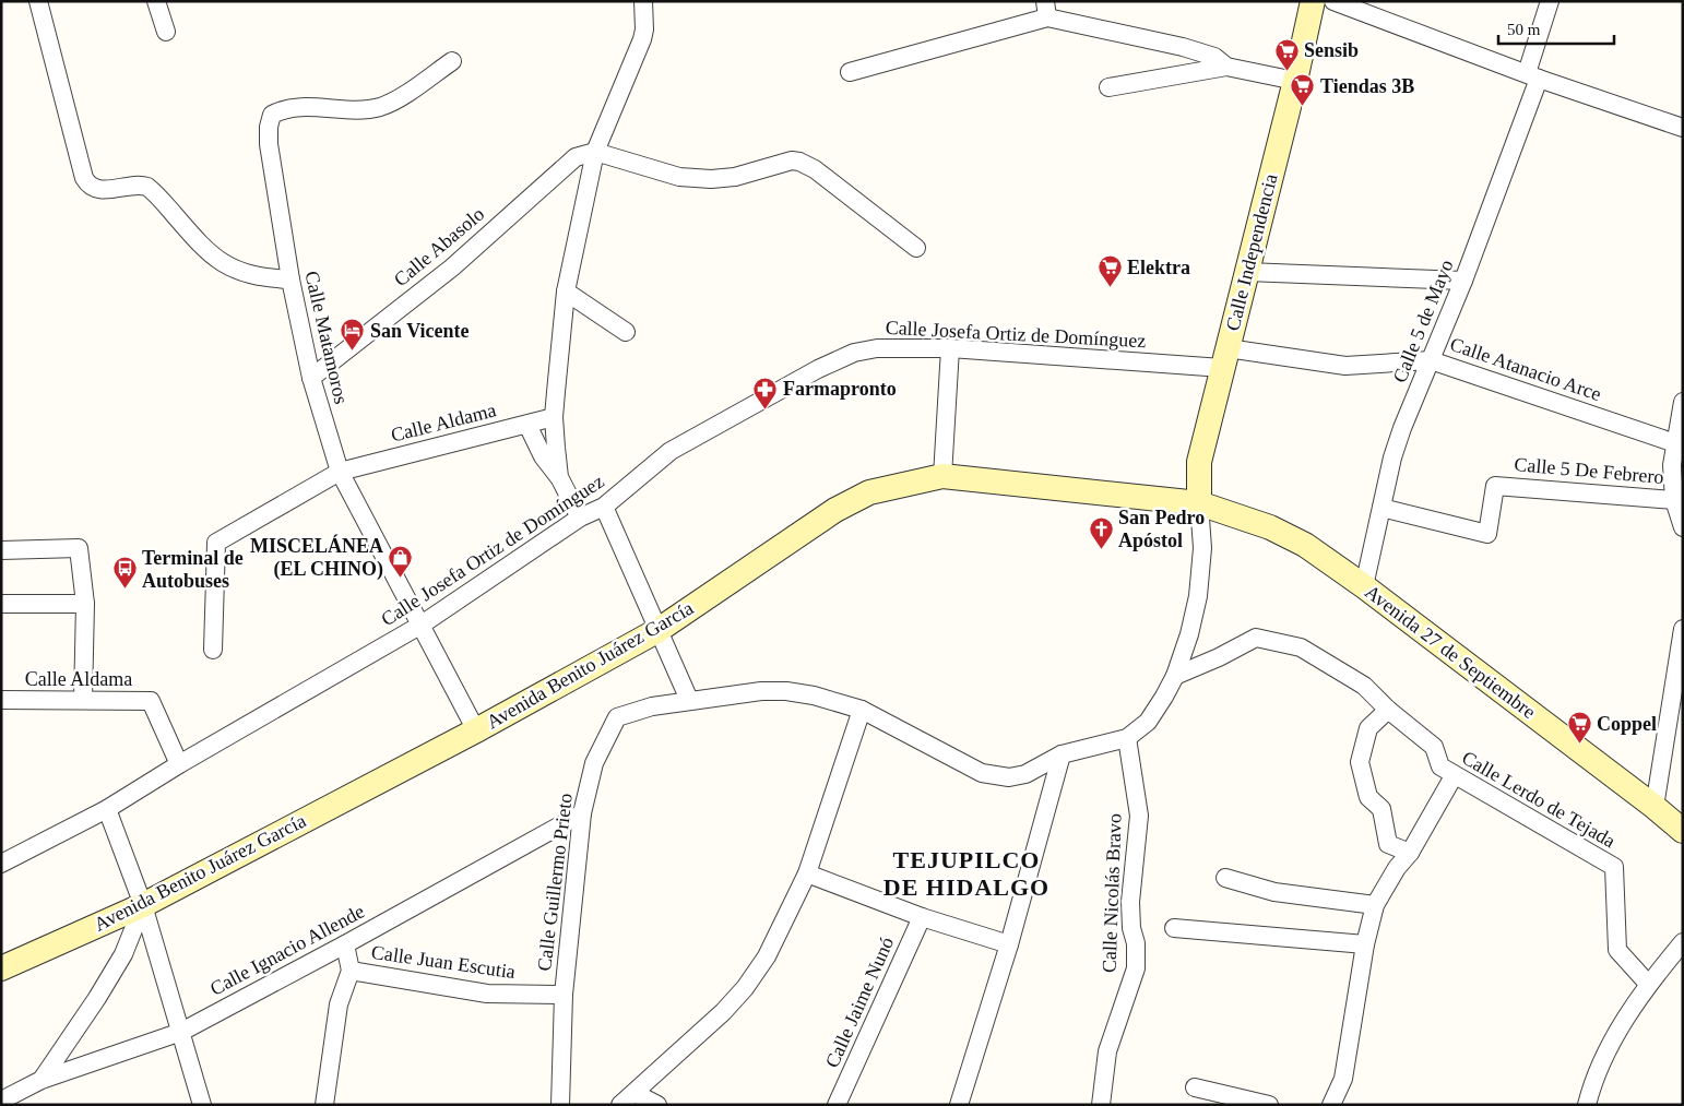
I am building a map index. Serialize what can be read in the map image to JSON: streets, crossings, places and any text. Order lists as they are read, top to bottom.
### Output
{
  "streets": {
    "main road": ["Calle Independencia", "Avenida 27 de Septiembre", "Avenida Benito Juárez García"],
    "street": [
      "Calle Abasolo",
      "Calle 5 de Mayo",
      "Calle Josefa Ortiz de Domínguez",
      "Calle Matamoros",
      "Calle Atanacio Arce",
      "Calle Aldama",
      "Calle 5 De Febrero",
      "Calle Lerdo de Tejada",
      "Calle Guillermo Prieto",
      "Calle Nicolás Bravo",
      "Calle Ignacio Allende",
      "Calle Juan Escutia",
      "Calle Jaime Nunó"
    ]
  },
  "crossings": [
    ["Calle Abasolo", "Calle Matamoros"],
    ["Calle Independencia", "Calle Josefa Ortiz de Domínguez"],
    ["Calle Independencia", "Calle Atanacio Arce"],
    ["Calle Independencia", "Avenida 27 de Septiembre"],
    ["Calle Independencia", "Avenida Benito Juárez García"],
    ["Calle 5 de Mayo", "Calle Atanacio Arce"],
    ["Calle 5 de Mayo", "Calle 5 De Febrero"],
    ["Calle 5 de Mayo", "Avenida 27 de Septiembre"],
    ["Calle Josefa Ortiz de Domínguez", "Calle Matamoros"],
    ["Calle Josefa Ortiz de Domínguez", "Calle Atanacio Arce"],
    ["Calle Josefa Ortiz de Domínguez", "Calle Aldama"],
    ["Calle Matamoros", "Calle Aldama"],
    ["Calle Matamoros", "Avenida Benito Juárez García"],
    ["Avenida 27 de Septiembre", "Avenida Benito Juárez García"],
    ["Calle Guillermo Prieto", "Calle Nicolás Bravo"],
    ["Calle Guillermo Prieto", "Calle Ignacio Allende"],
    ["Calle Guillermo Prieto", "Calle Juan Escutia"]
  ],
  "districts": ["TEJUPILCO DE HIDALGO"],
  "places": {
    "supermarket": [
      "Sensib",
      "Tiendas 3B",
      "Elektra",
      "Coppel"
    ],
    "hotel": ["San Vicente"],
    "pharmacy": ["Farmapronto"],
    "church": ["San Pedro Apóstol"],
    "shop": ["MISCELÁNEA (EL CHINO)"],
    "bus stop": ["Terminal de Autobuses"]
  },
  "scale_bar": "50 m"
}
